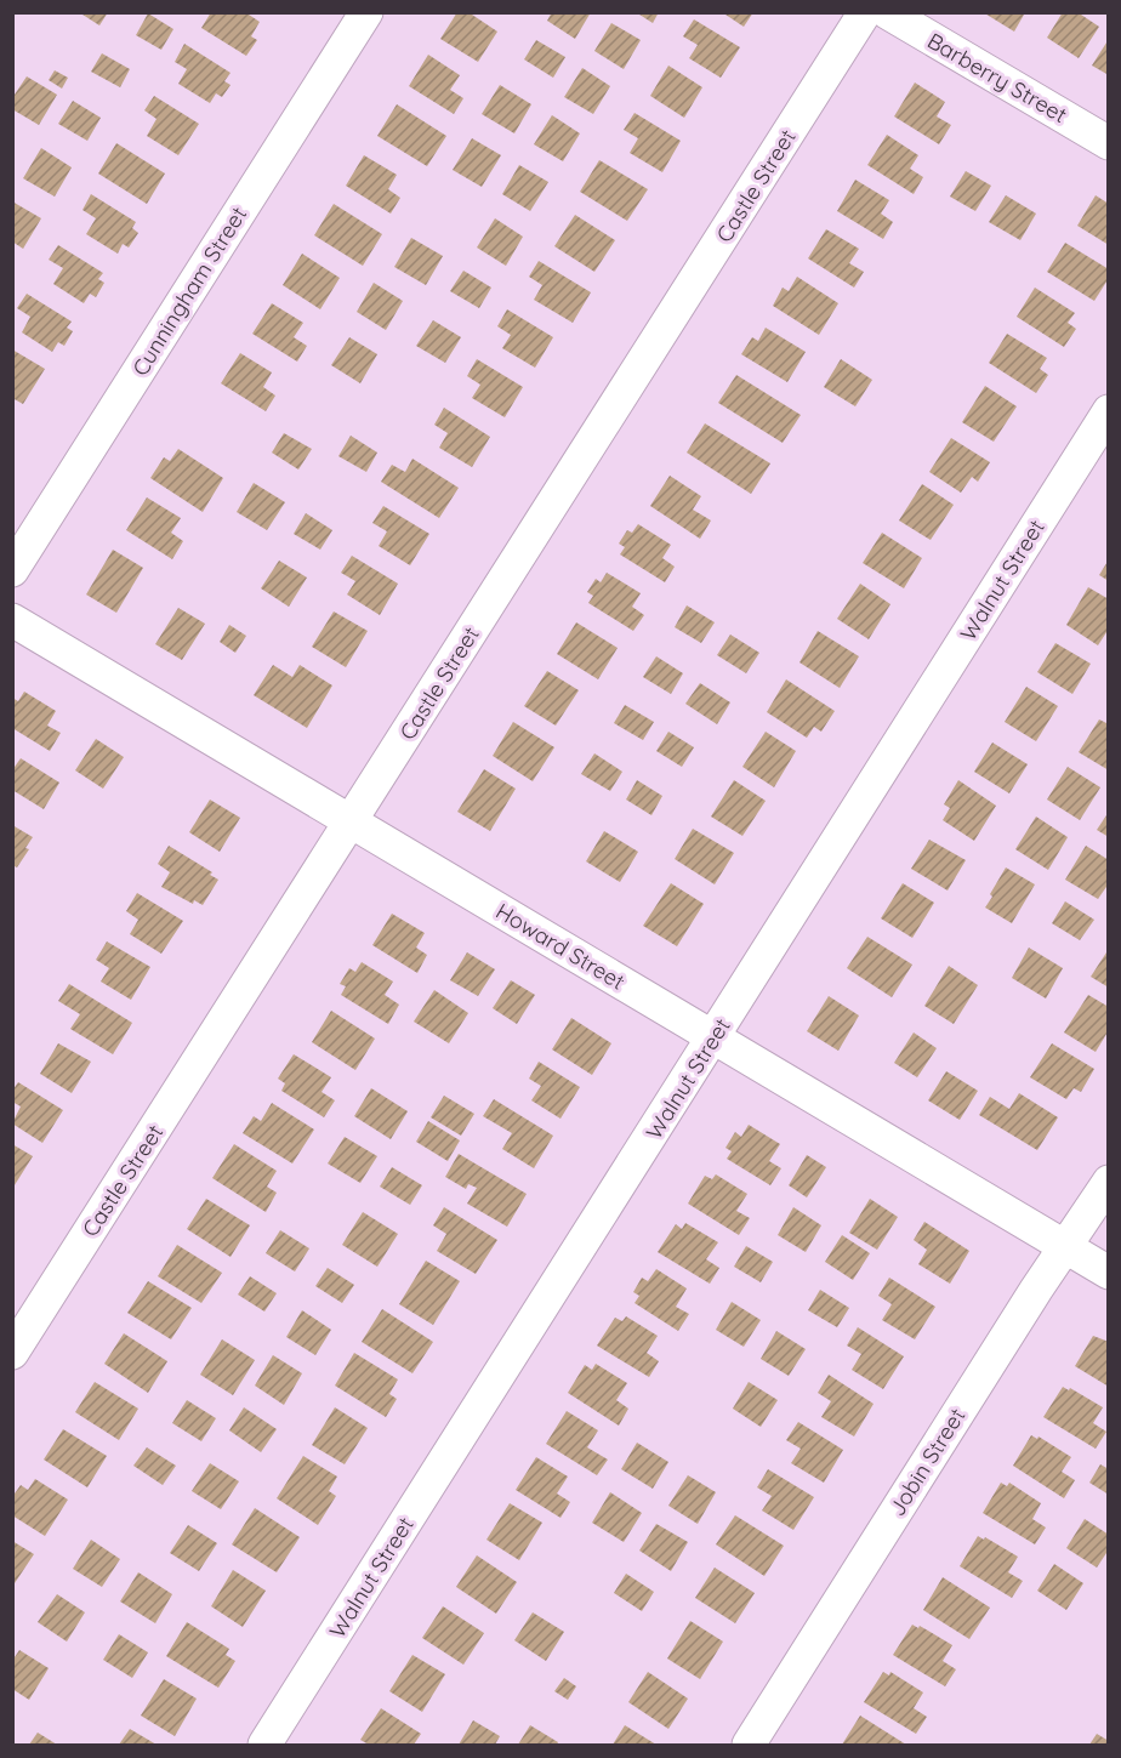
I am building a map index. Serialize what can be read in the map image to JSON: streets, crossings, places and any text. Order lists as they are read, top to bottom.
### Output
{
  "streets": {
    "street": [
      "Barberry Street",
      "Castle Street",
      "Cunningham Street",
      "Walnut Street",
      "Howard Street",
      "Jobin Street"
    ]
  },
  "crossings": [
    ["Castle Street", "Howard Street"],
    ["Walnut Street", "Howard Street"],
    ["Howard Street", "Jobin Street"]
  ]
}
